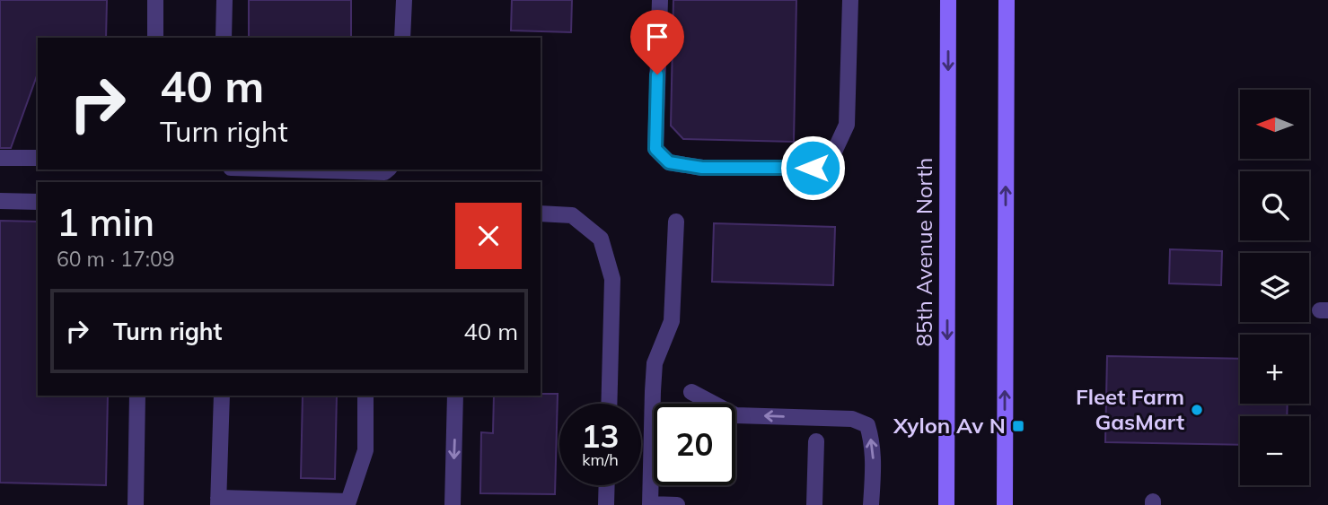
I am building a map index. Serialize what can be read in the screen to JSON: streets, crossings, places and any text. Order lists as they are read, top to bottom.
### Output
{
  "streets": {
    "main road": ["85th Avenue North"]
  },
  "places": {
    "other": ["Fleet Farm GasMart"],
    "transit": ["Xylon Av N"]
  },
  "north": "left",
  "page": {
    "turn": ["40 m", "Turn right"],
    "map_buttons": ["+", "−"],
    "heading": ["1 min", "60 m · 17:09"],
    "list": [
      {
        "name": "Turn right",
        "value": "40 m"
      }
    ],
    "speed": "13 km/h",
    "limit": "20"
  }
}
